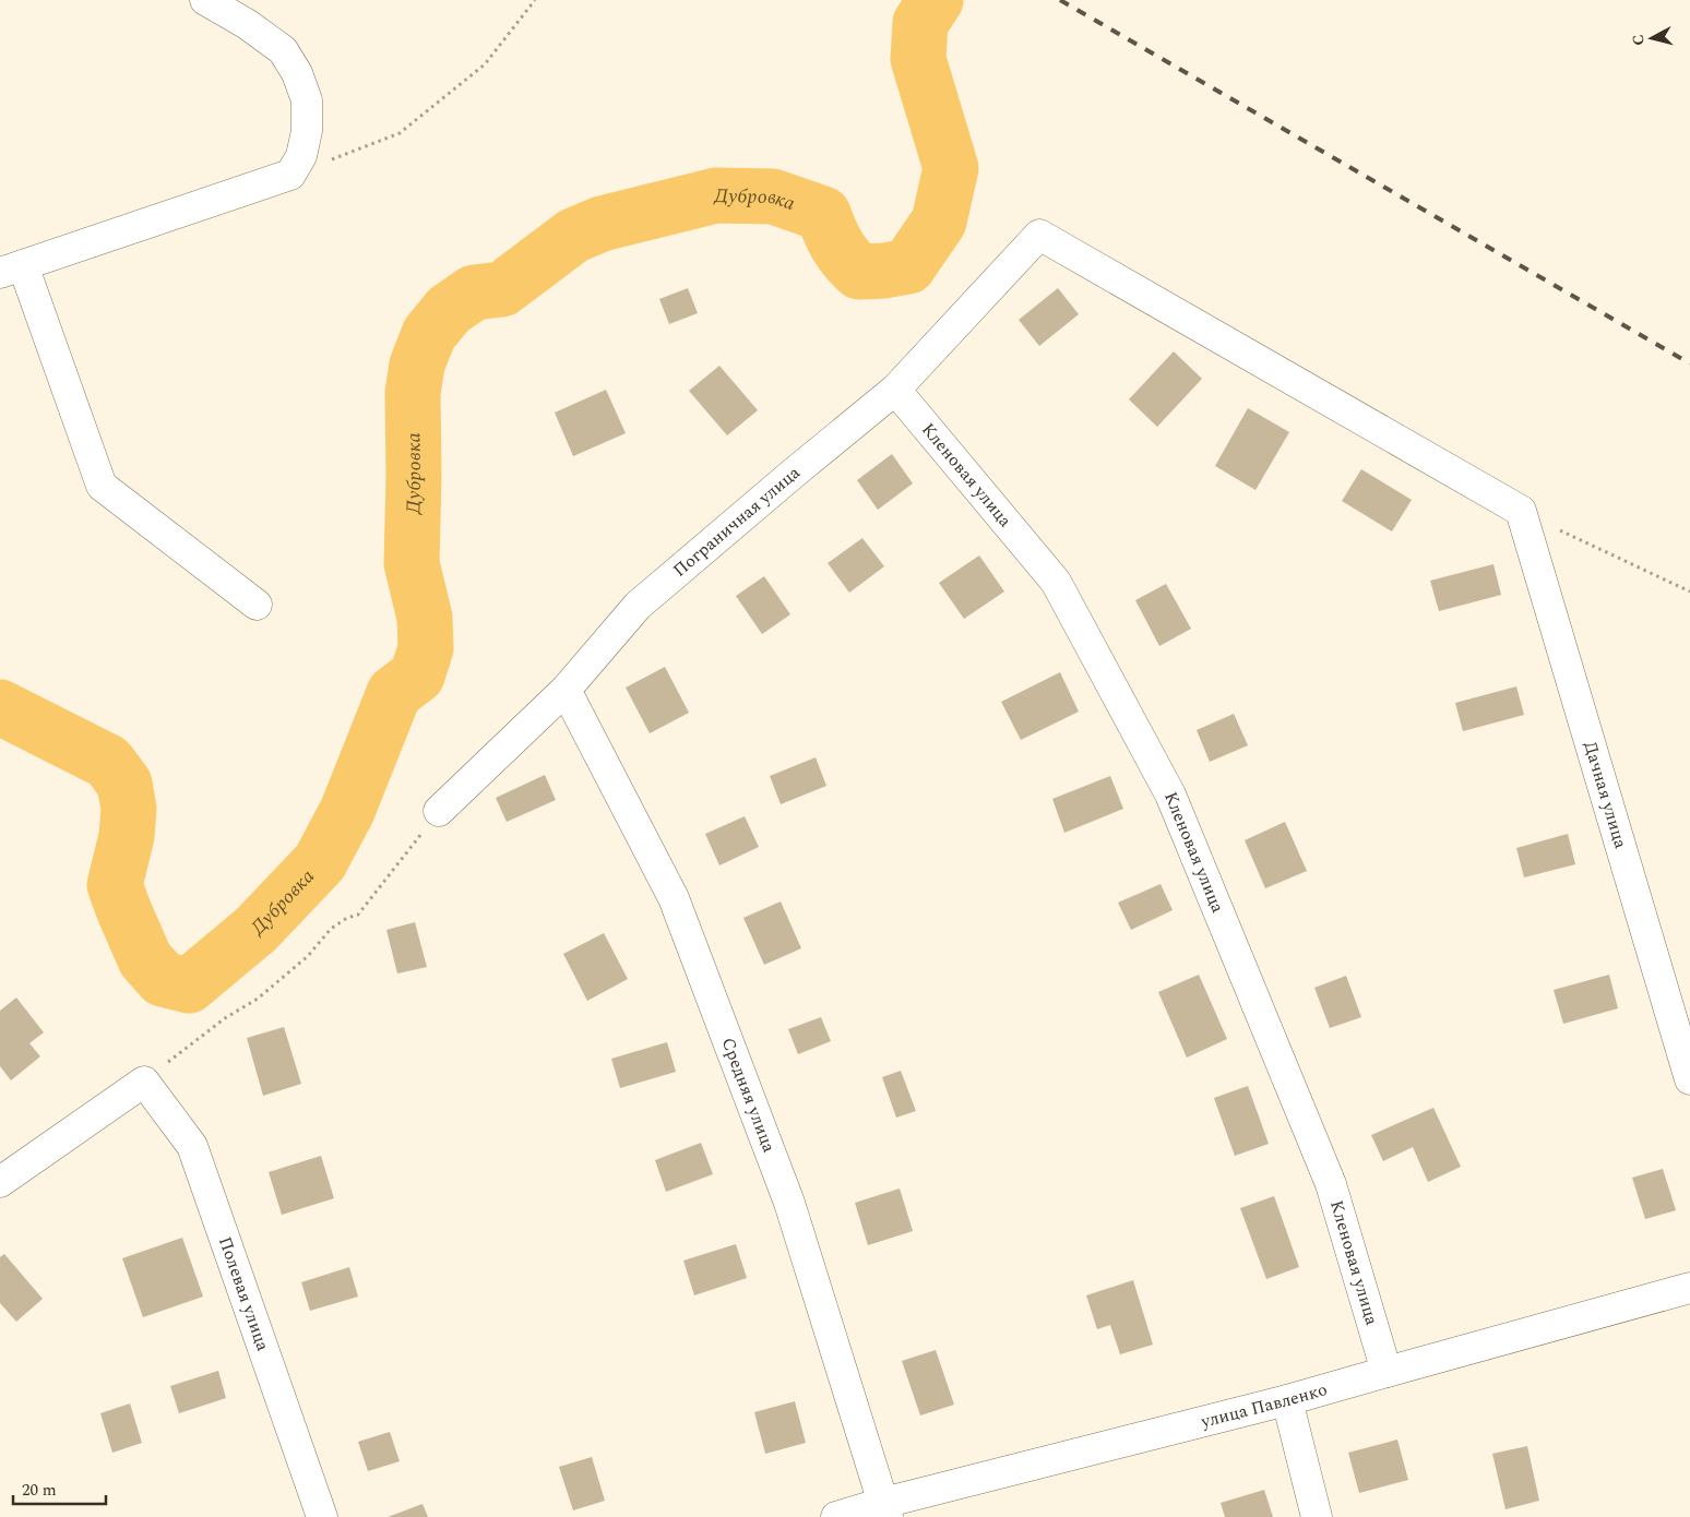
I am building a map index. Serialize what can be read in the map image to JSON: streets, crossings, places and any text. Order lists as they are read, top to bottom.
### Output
{
  "streets": {
    "street": [
      "Кленовая улица",
      "Пограничная улица",
      "Дачная улица",
      "Средняя улица",
      "Полевая улица",
      "улица Павленко"
    ]
  },
  "crossings": [
    ["Кленовая улица", "Пограничная улица"],
    ["Кленовая улица", "улица Павленко"],
    ["Пограничная улица", "Дачная улица"],
    ["Пограничная улица", "Средняя улица"],
    ["Средняя улица", "улица Павленко"]
  ],
  "water": ["Дубровка"],
  "scale_bar": "20 m",
  "north": "left"
}
